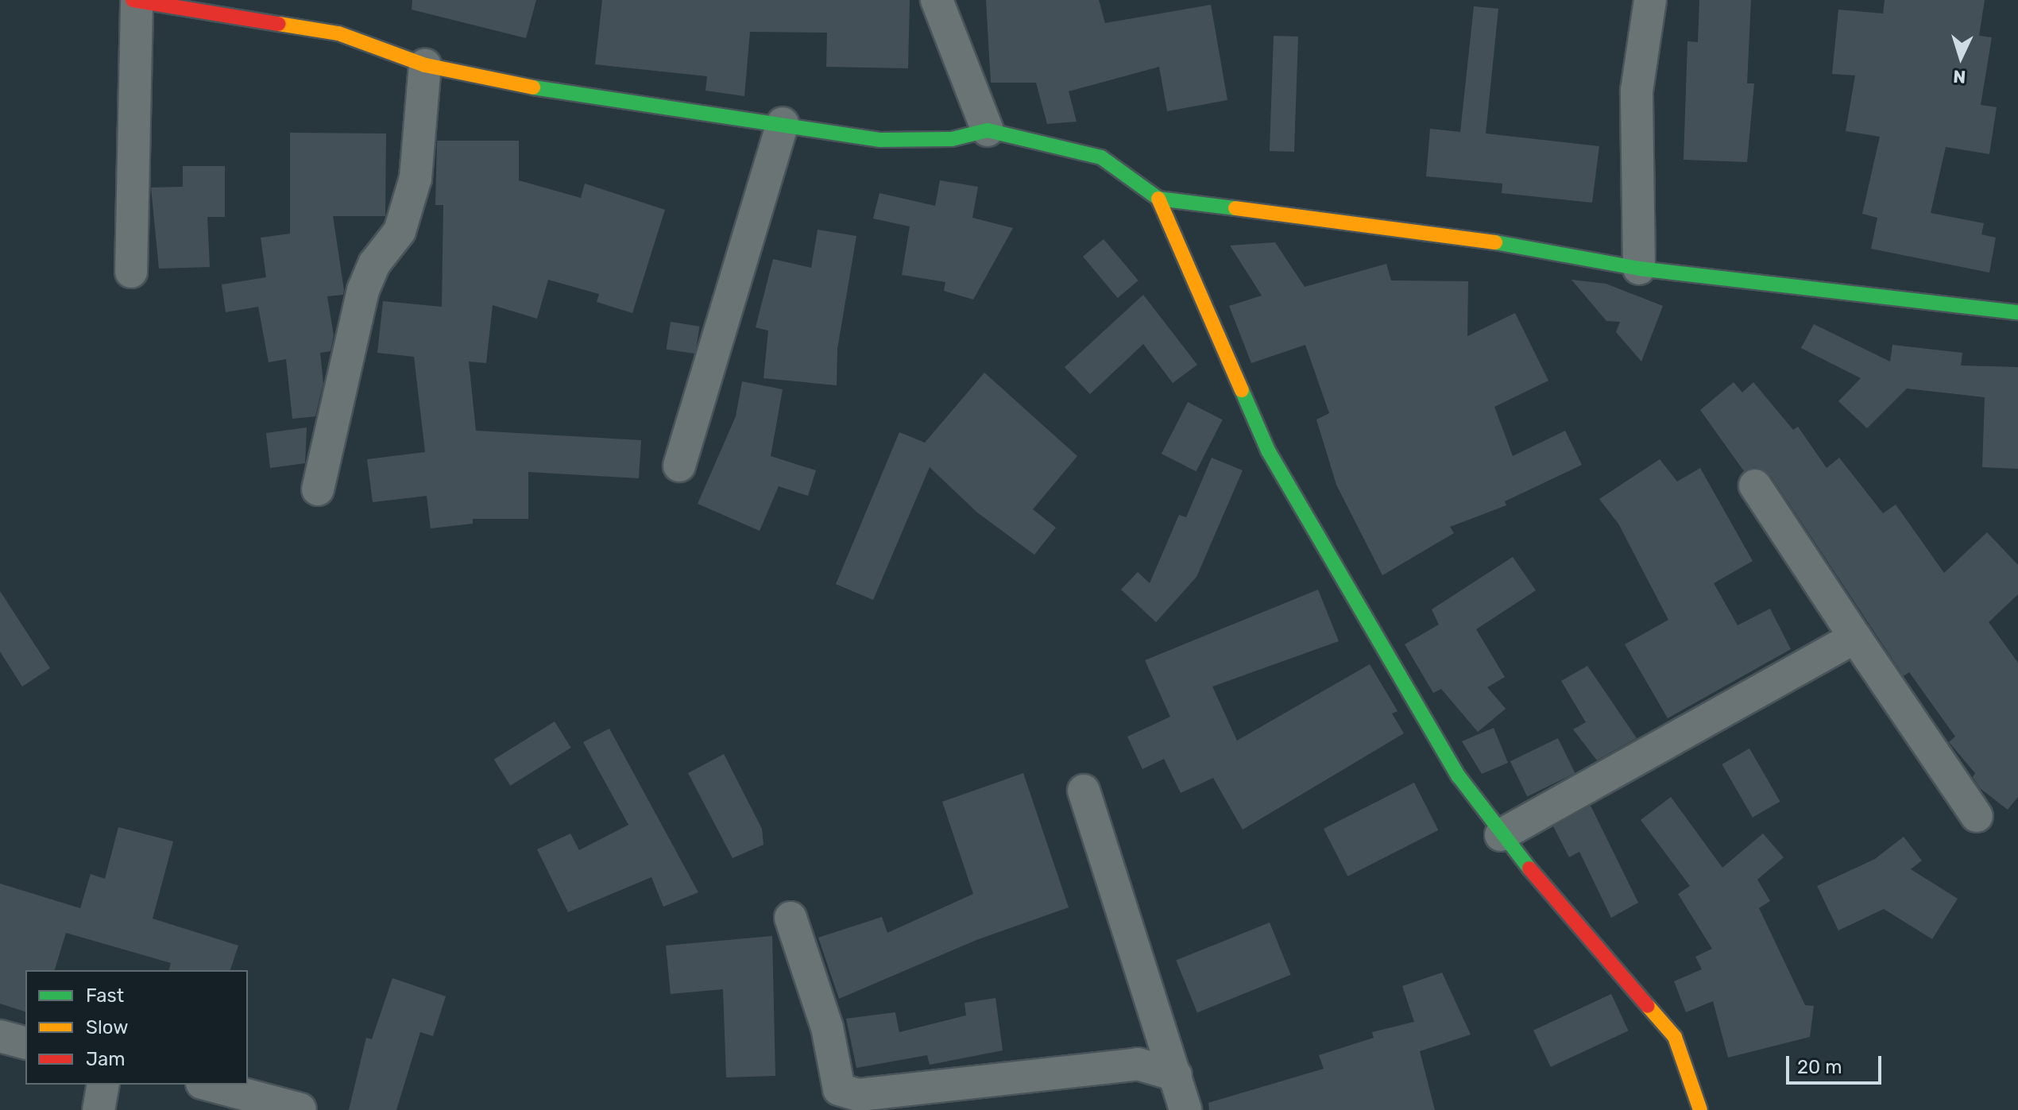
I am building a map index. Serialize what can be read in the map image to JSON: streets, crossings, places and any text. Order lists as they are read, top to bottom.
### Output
{
  "legend": ["Fast", "Slow", "Jam"],
  "scale_bar": "20 m",
  "north": "bottom"
}
